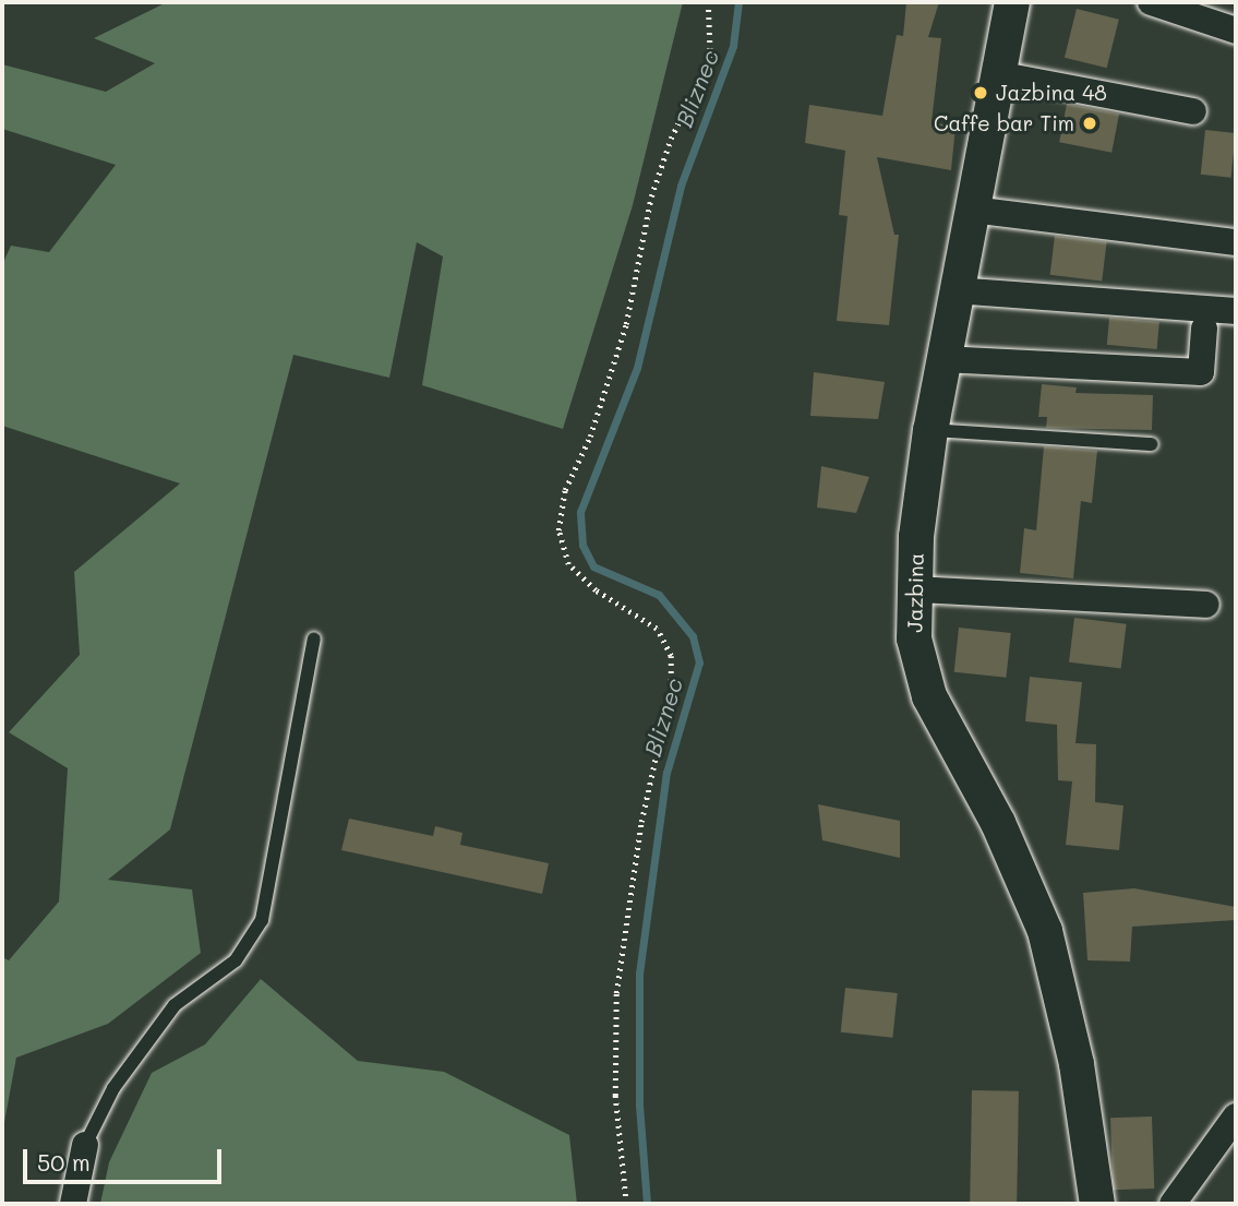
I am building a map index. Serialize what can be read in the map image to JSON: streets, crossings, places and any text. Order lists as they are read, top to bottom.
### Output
{
  "streets": {
    "street": ["Jazbina"]
  },
  "water": ["Bliznec"],
  "places": ["Jazbina 48", "Caffe bar Tim"],
  "scale_bar": "50 m"
}
